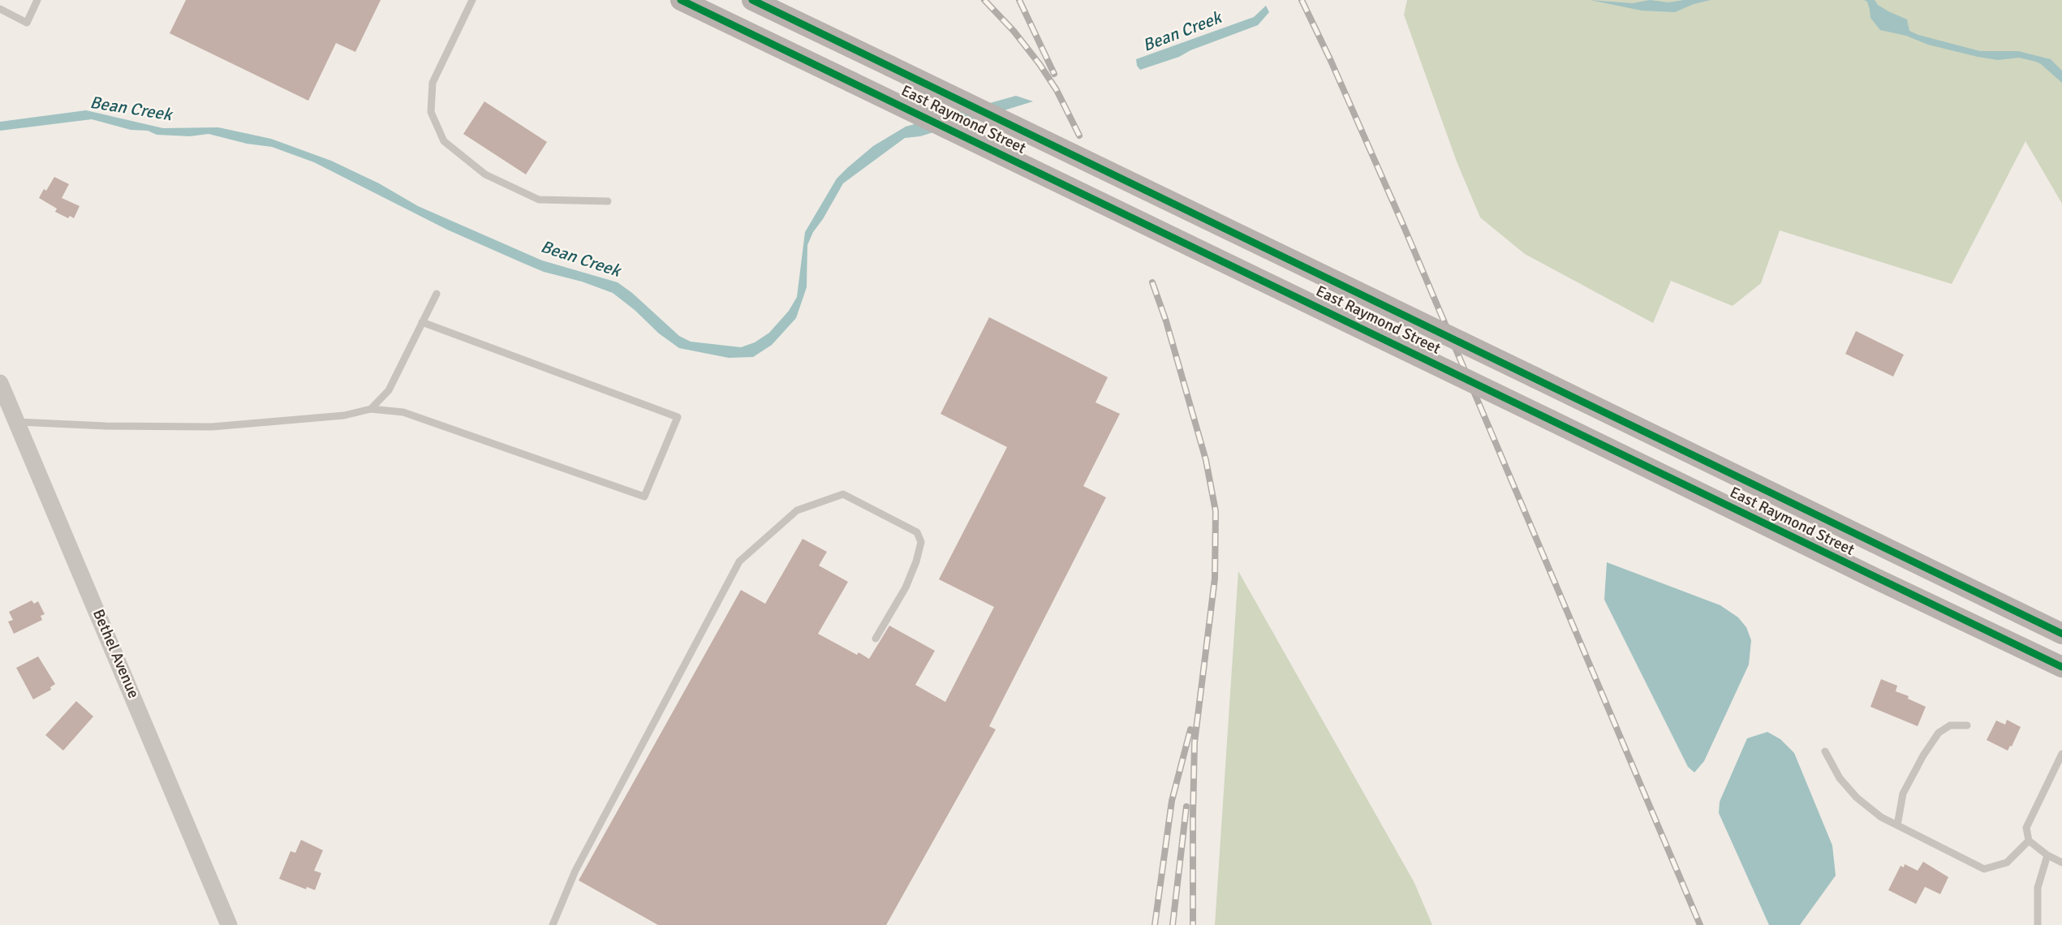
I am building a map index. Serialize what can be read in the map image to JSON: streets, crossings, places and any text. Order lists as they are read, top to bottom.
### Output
{
  "streets": {
    "main road": ["East Raymond Street"],
    "street": ["Bethel Avenue"]
  },
  "water": ["Bean Creek"]
}
